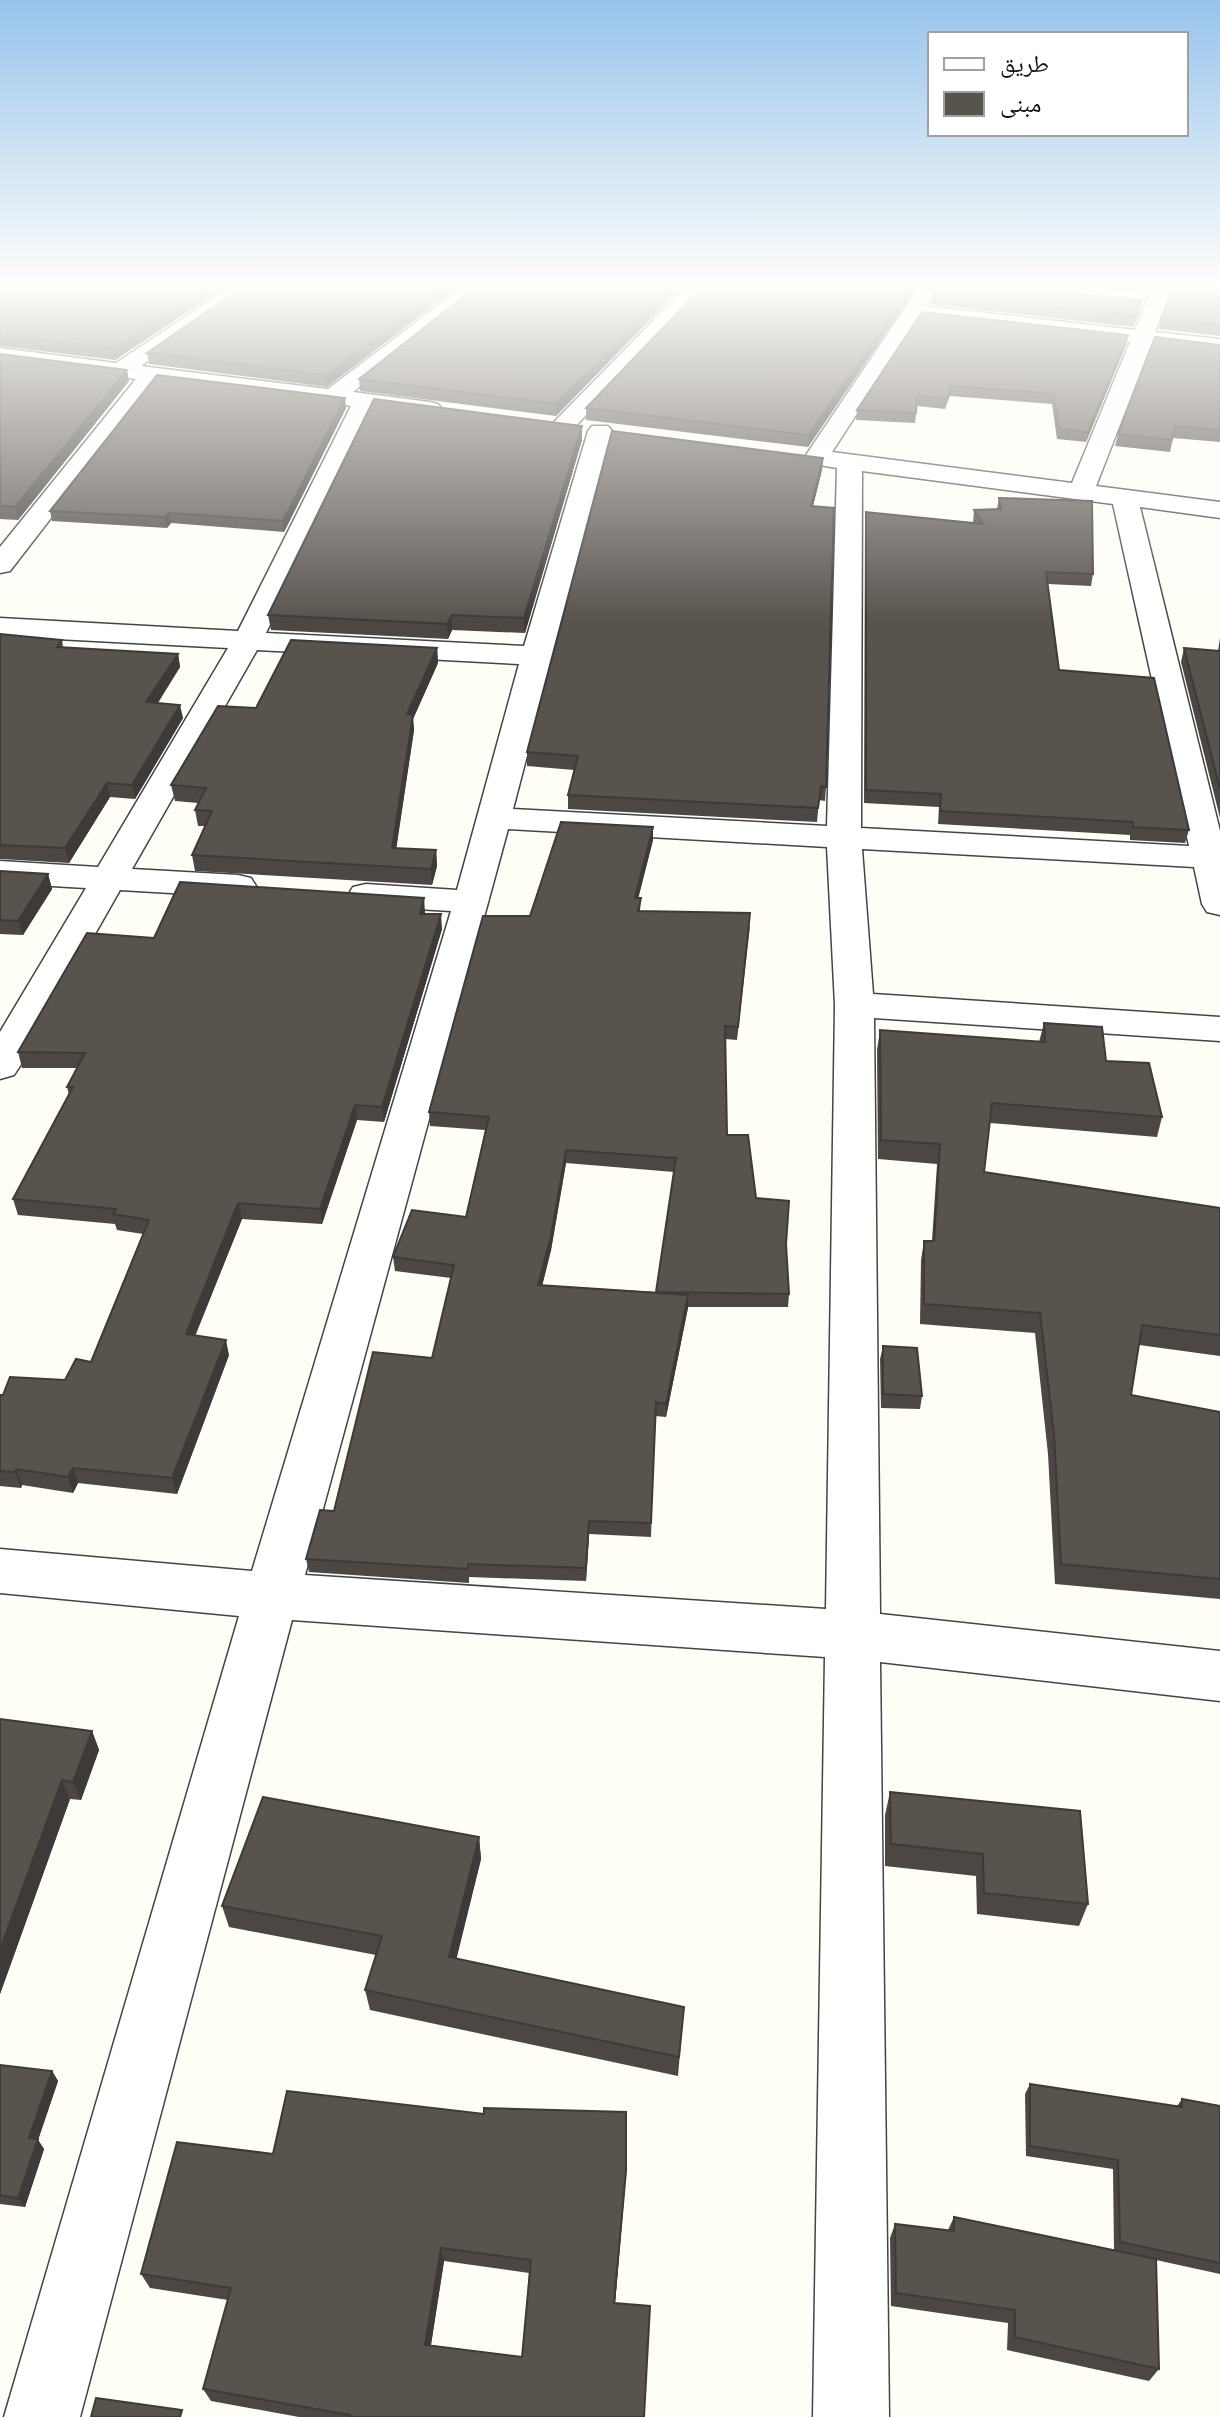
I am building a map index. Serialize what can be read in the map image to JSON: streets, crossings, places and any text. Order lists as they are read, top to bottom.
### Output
{
  "legend": ["طريق", "مبنى"]
}
